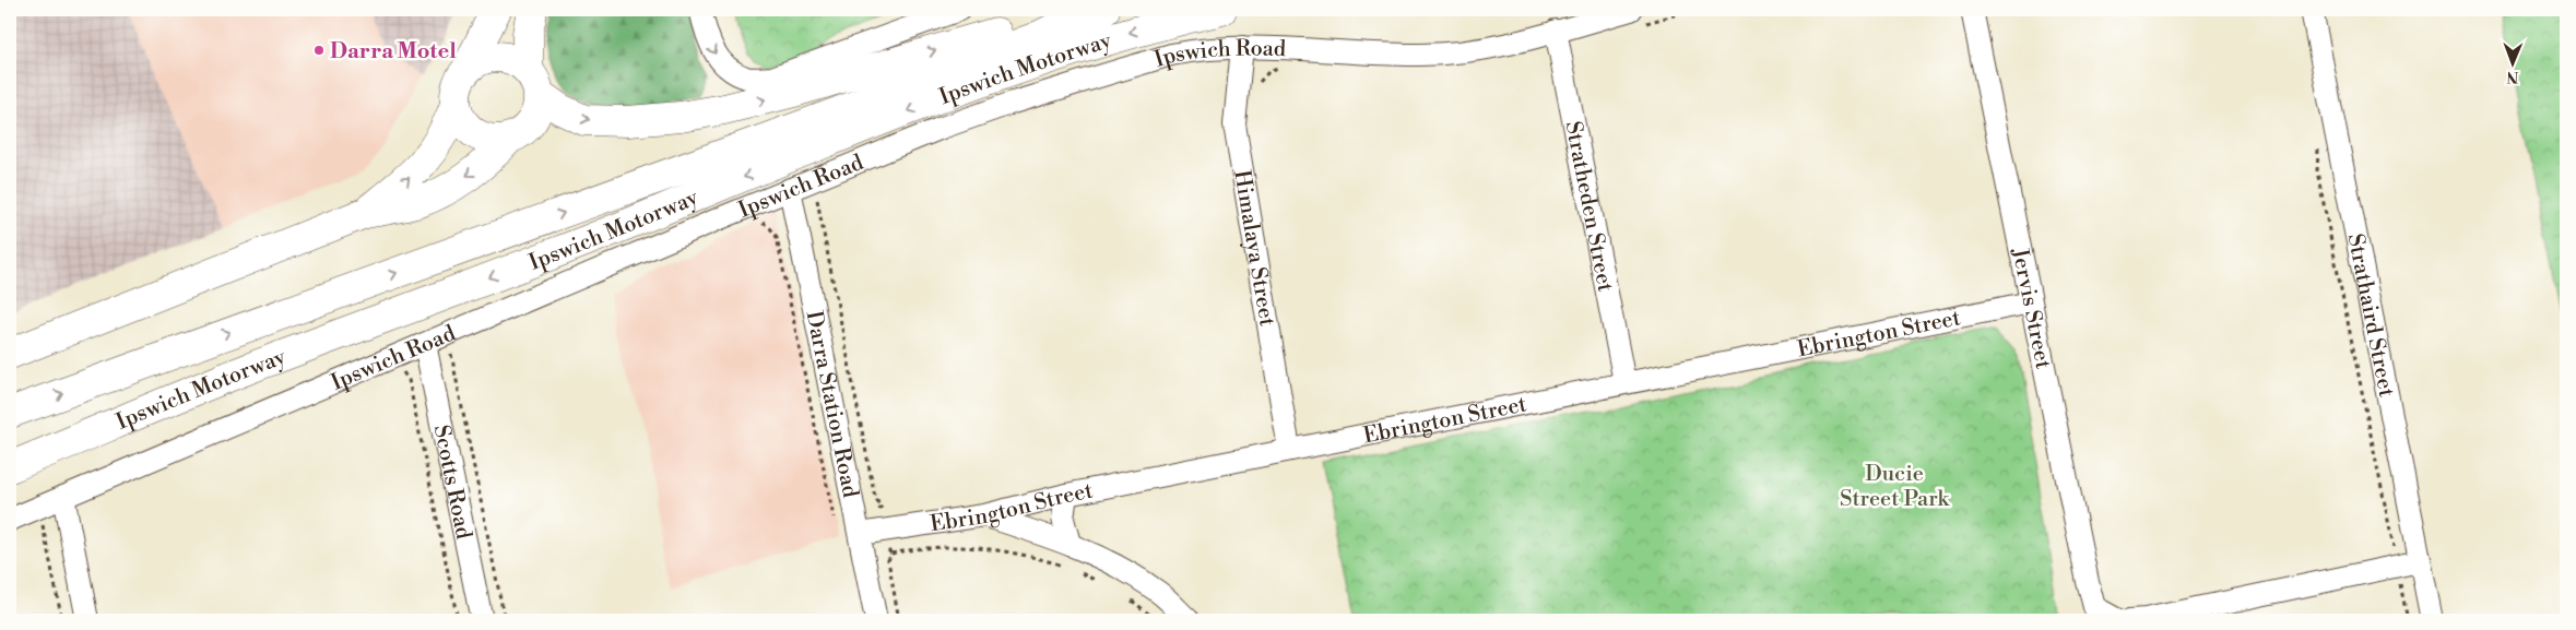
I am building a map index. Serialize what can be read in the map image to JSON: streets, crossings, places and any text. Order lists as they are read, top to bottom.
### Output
{
  "streets": {
    "main road": ["Ipswich Motorway"],
    "street": [
      "Ipswich Road",
      "Stratheden Street",
      "Himalaya Street",
      "Jervis Street",
      "Strathaird Street",
      "Ebrington Street",
      "Darra Station Road",
      "Scotts Road"
    ]
  },
  "crossings": [
    ["Ipswich Road", "Stratheden Street"],
    ["Ipswich Road", "Himalaya Street"],
    ["Ipswich Road", "Darra Station Road"],
    ["Ipswich Road", "Scotts Road"],
    ["Stratheden Street", "Ebrington Street"],
    ["Himalaya Street", "Ebrington Street"],
    ["Jervis Street", "Ebrington Street"],
    ["Ebrington Street", "Darra Station Road"]
  ],
  "parks": ["Ducie Street Park"],
  "places": ["Darra Motel"],
  "north": "bottom"
}
